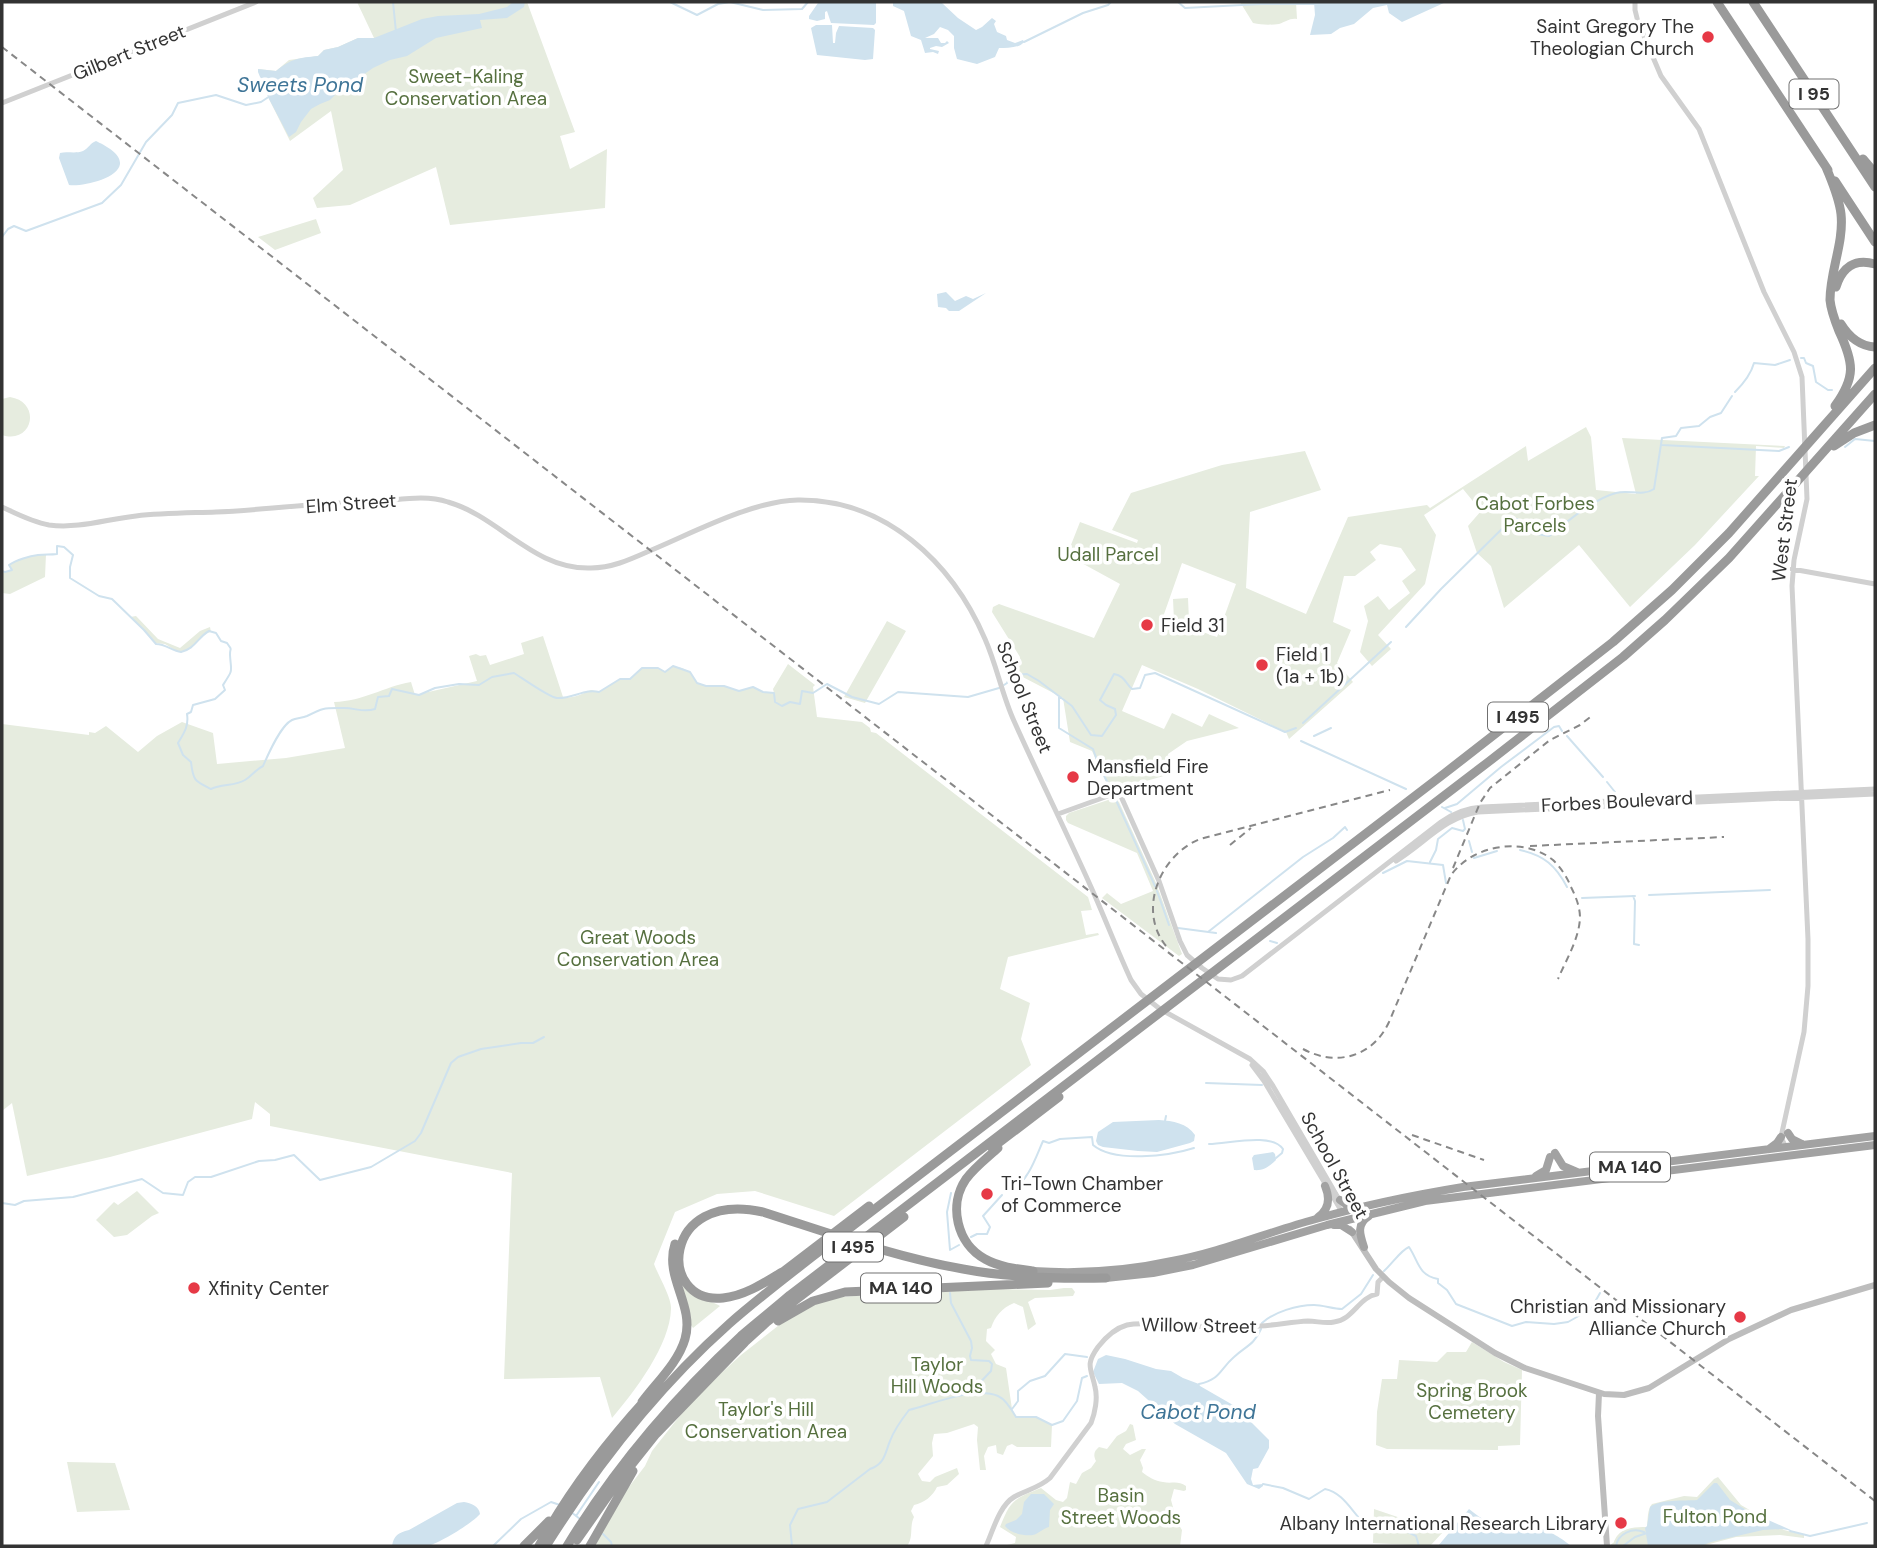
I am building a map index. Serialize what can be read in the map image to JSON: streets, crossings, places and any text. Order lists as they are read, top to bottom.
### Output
{
  "streets": {
    "highway": ["I 95", "I 495", "MA 140"],
    "main road": ["School Street"],
    "street": [
      "Gilbert Street",
      "Elm Street",
      "West Street",
      "Forbes Boulevard",
      "Willow Street"
    ]
  },
  "crossings": [
    ["Elm Street", "School Street"],
    ["West Street", "Forbes Boulevard"],
    ["West Street", "MA 140"],
    ["School Street", "Forbes Boulevard"],
    ["School Street", "MA 140"],
    ["School Street", "Willow Street"],
    ["I 495", "MA 140"]
  ],
  "water": ["Sweets Pond", "Cabot Pond"],
  "parks": [
    "Sweet-Kaling Conservation Area",
    "Cabot Forbes Parcels",
    "Udall Parcel",
    "Great Woods Conservation Area",
    "Taylor Hill Woods",
    "Spring Brook Cemetery",
    "Taylor's Hill Conservation Area",
    "Basin Street Woods",
    "Fulton Pond"
  ],
  "places": [
    "Saint Gregory The Theologian Church",
    "Field 31",
    "Field 1 (1a + 1b)",
    "Mansfield Fire Department",
    "Tri-Town Chamber of Commerce",
    "Xfinity Center",
    "Christian and Missionary Alliance Church",
    "Albany International Research Library"
  ]
}
